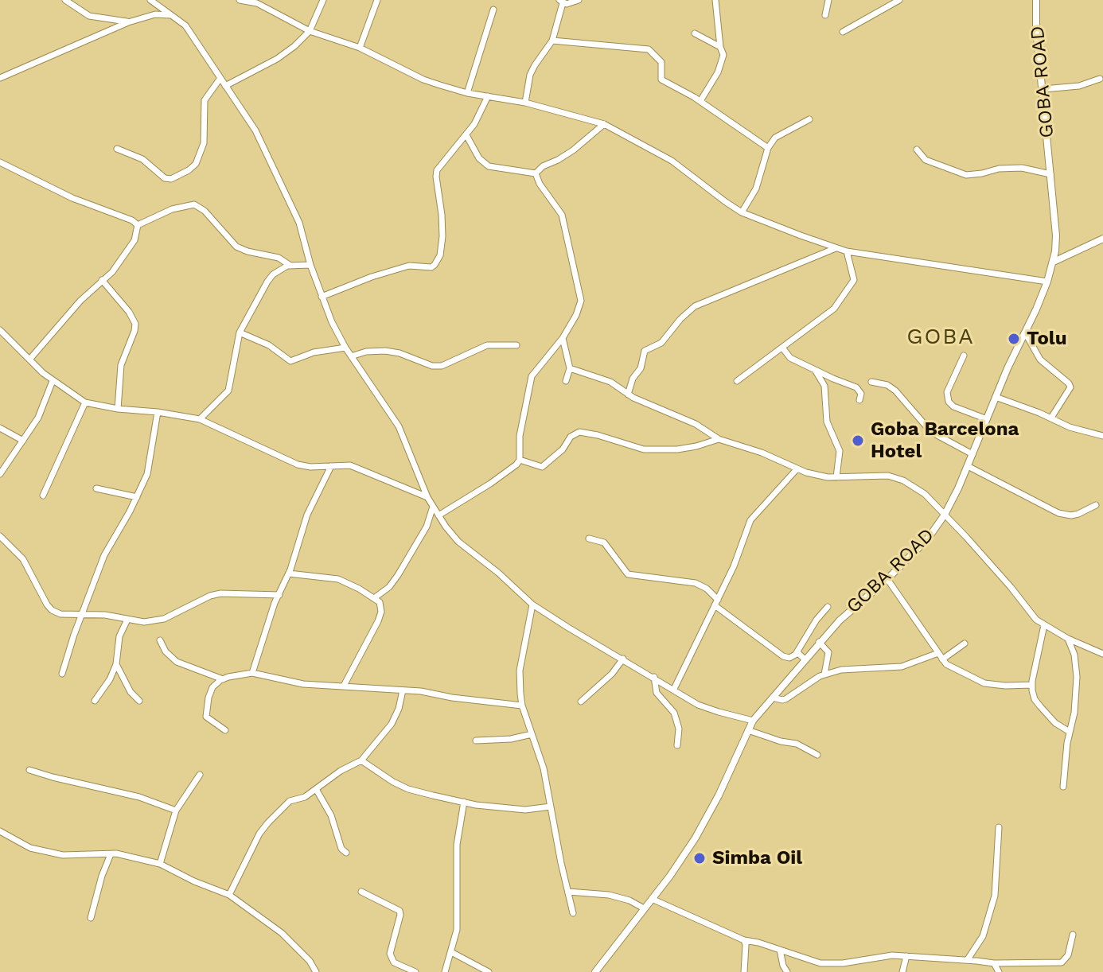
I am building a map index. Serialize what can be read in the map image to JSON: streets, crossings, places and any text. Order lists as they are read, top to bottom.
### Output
{
  "streets": {
    "street": ["GOBA ROAD"]
  },
  "districts": ["GOBA"],
  "places": ["Tolu", "Goba Barcelona Hotel", "Simba Oil"]
}
